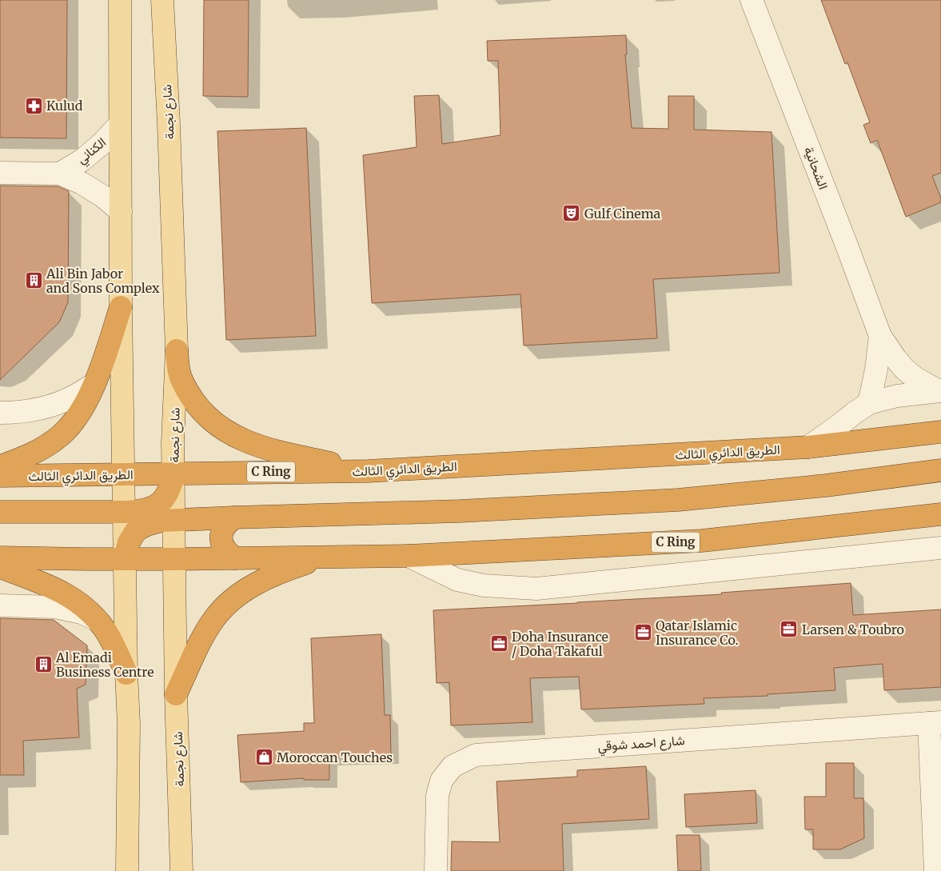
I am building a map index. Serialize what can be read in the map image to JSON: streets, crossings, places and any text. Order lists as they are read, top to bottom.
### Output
{
  "streets": {
    "highway": ["الطريق الدائري الثالث", "C Ring"],
    "main road": ["شارع نجمة"],
    "street": ["الكناني", "الشحانية", "شارع احمد شوقي"]
  },
  "crossings": [
    ["شارع نجمة", "الطريق الدائري الثالث"],
    ["شارع نجمة", "C Ring"]
  ],
  "places": {
    "pharmacy": ["Kulud"],
    "theatre": ["Gulf Cinema"],
    "building": ["Ali Bin Jabor and Sons Complex", "Al Emadi Business Centre"],
    "office": ["Larsen & Toubro", "Qatar Islamic Insurance Co.", "Doha Insurance / Doha Takaful"],
    "shop": ["Moroccan Touches"]
  }
}
